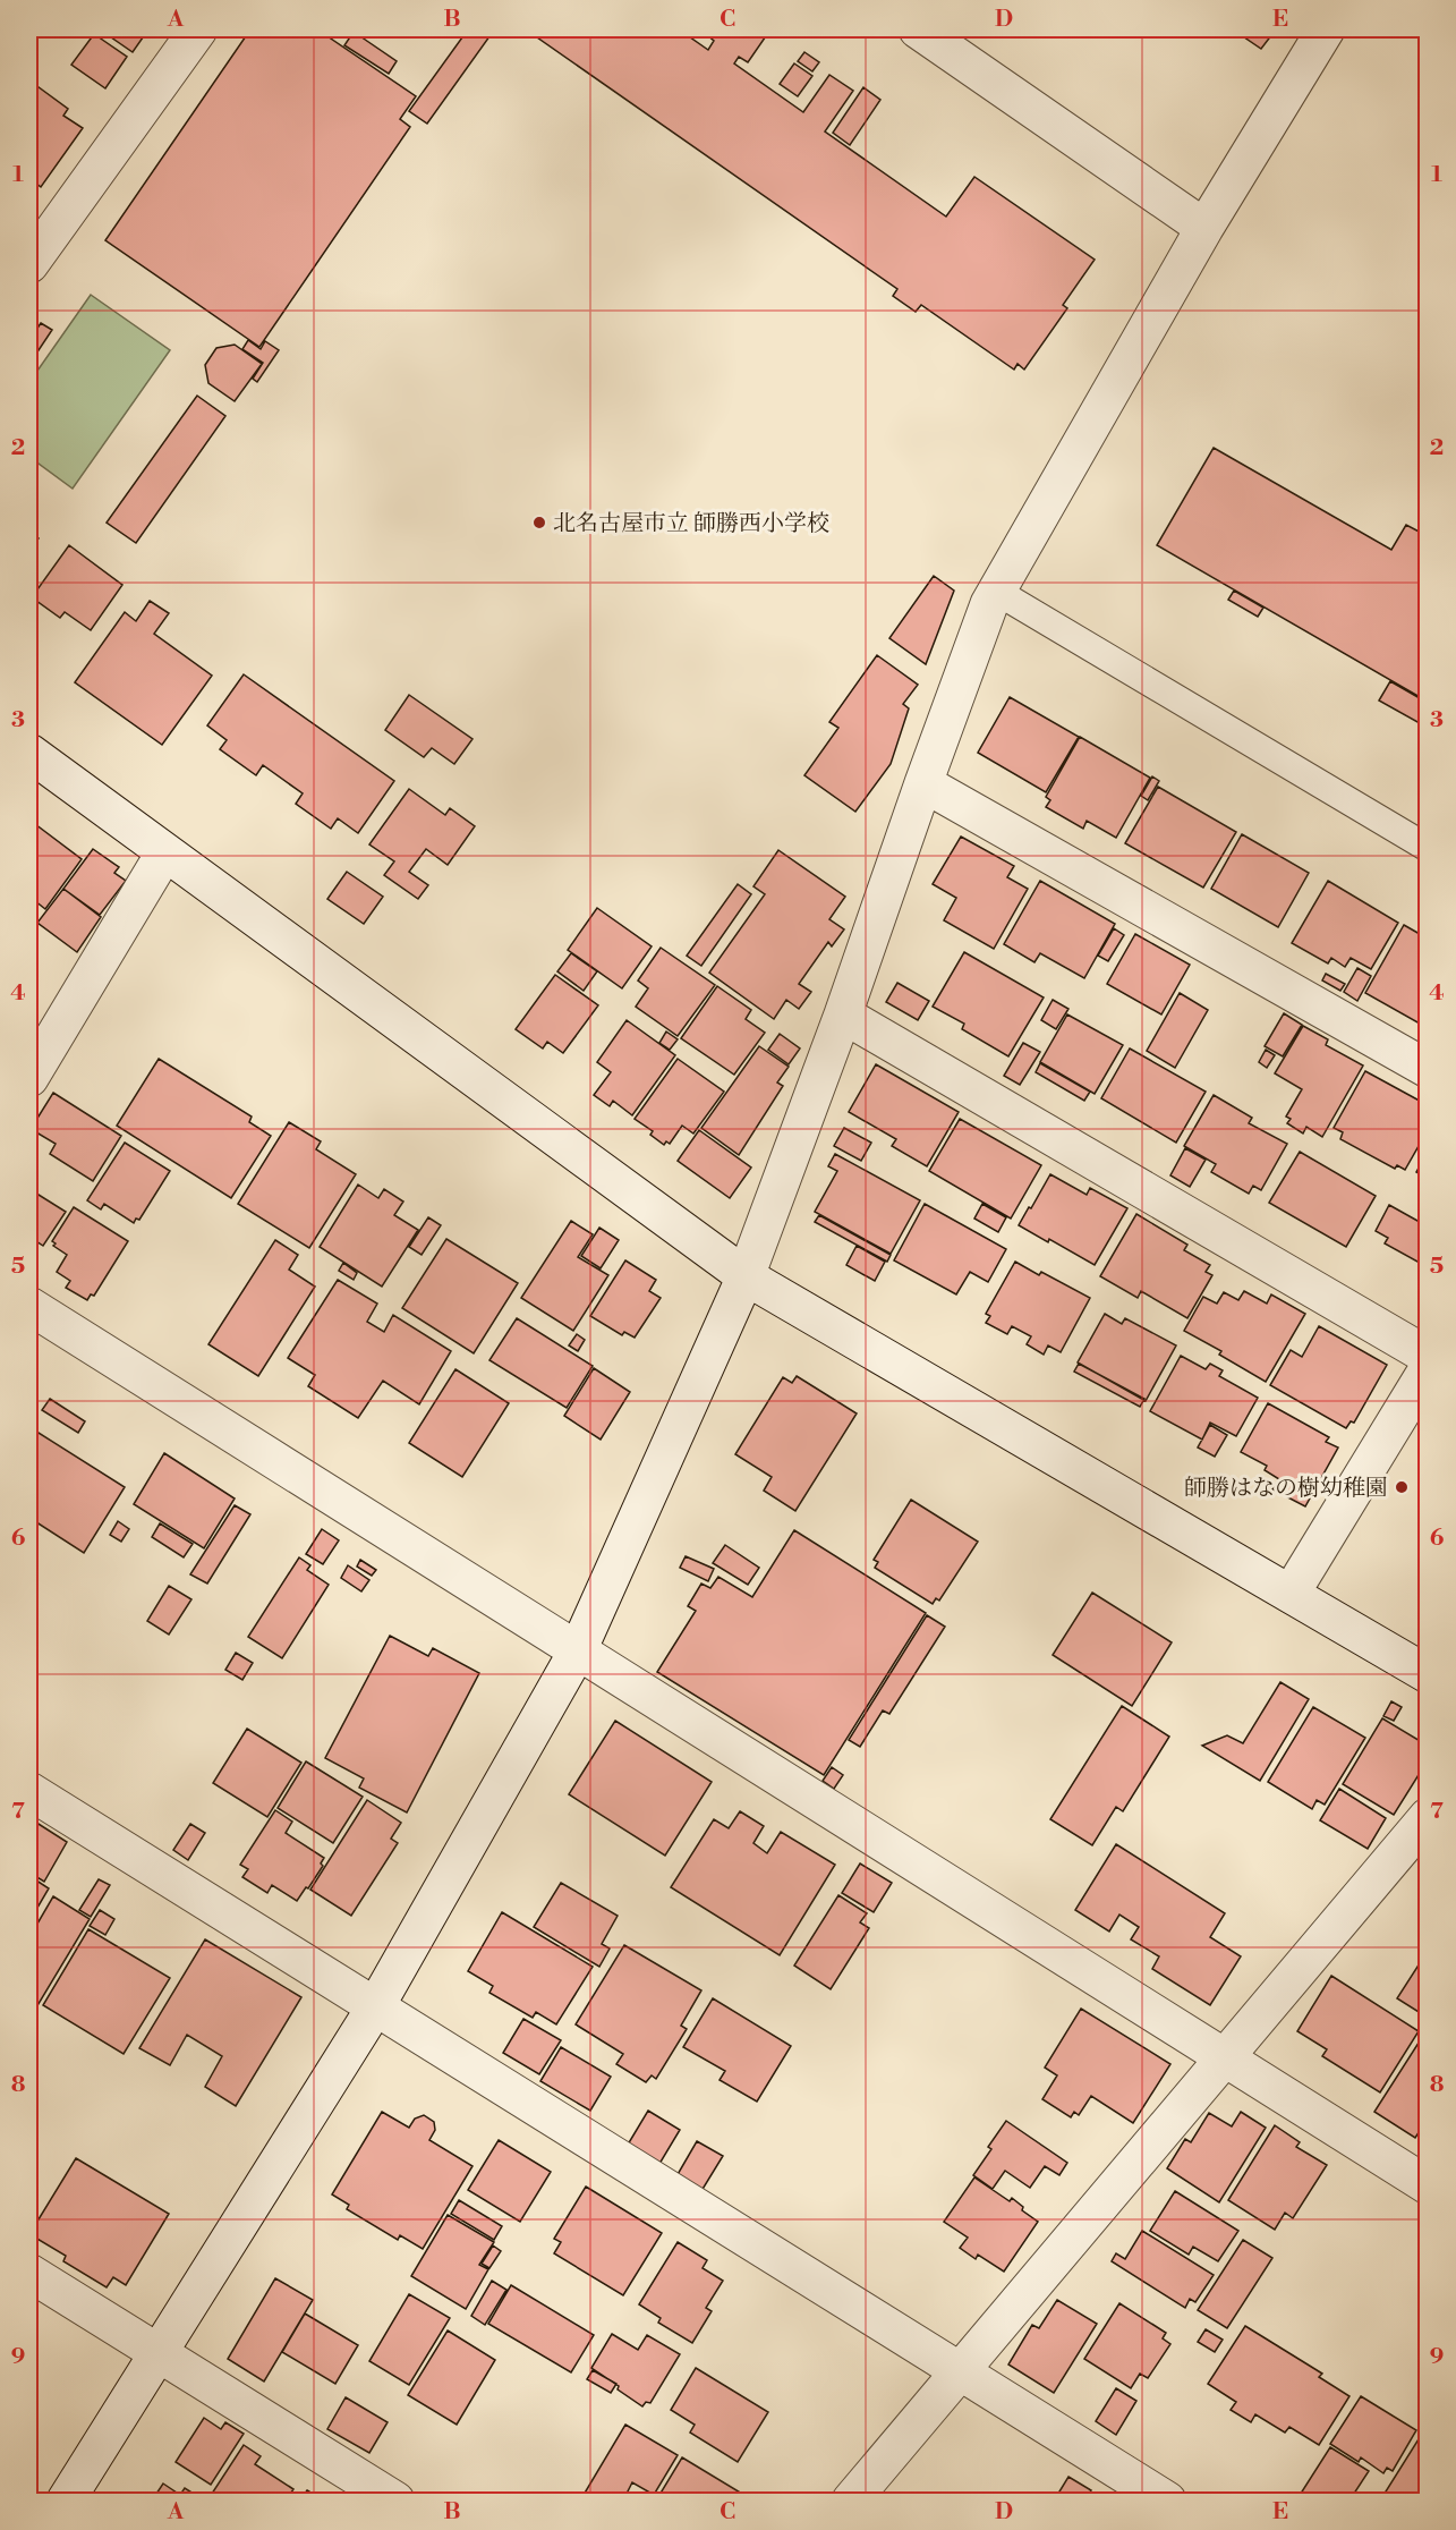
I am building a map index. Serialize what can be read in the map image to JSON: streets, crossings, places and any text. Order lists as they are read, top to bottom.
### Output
{
  "places": ["北名古屋市立 師勝西小学校", "師勝はなの樹幼稚園"],
  "grid": {
    "columns": [
      "A",
      "B",
      "C",
      "D",
      "E"
    ],
    "rows": [
      "1",
      "2",
      "3",
      "4",
      "5",
      "6",
      "7",
      "8",
      "9"
    ]
  }
}
